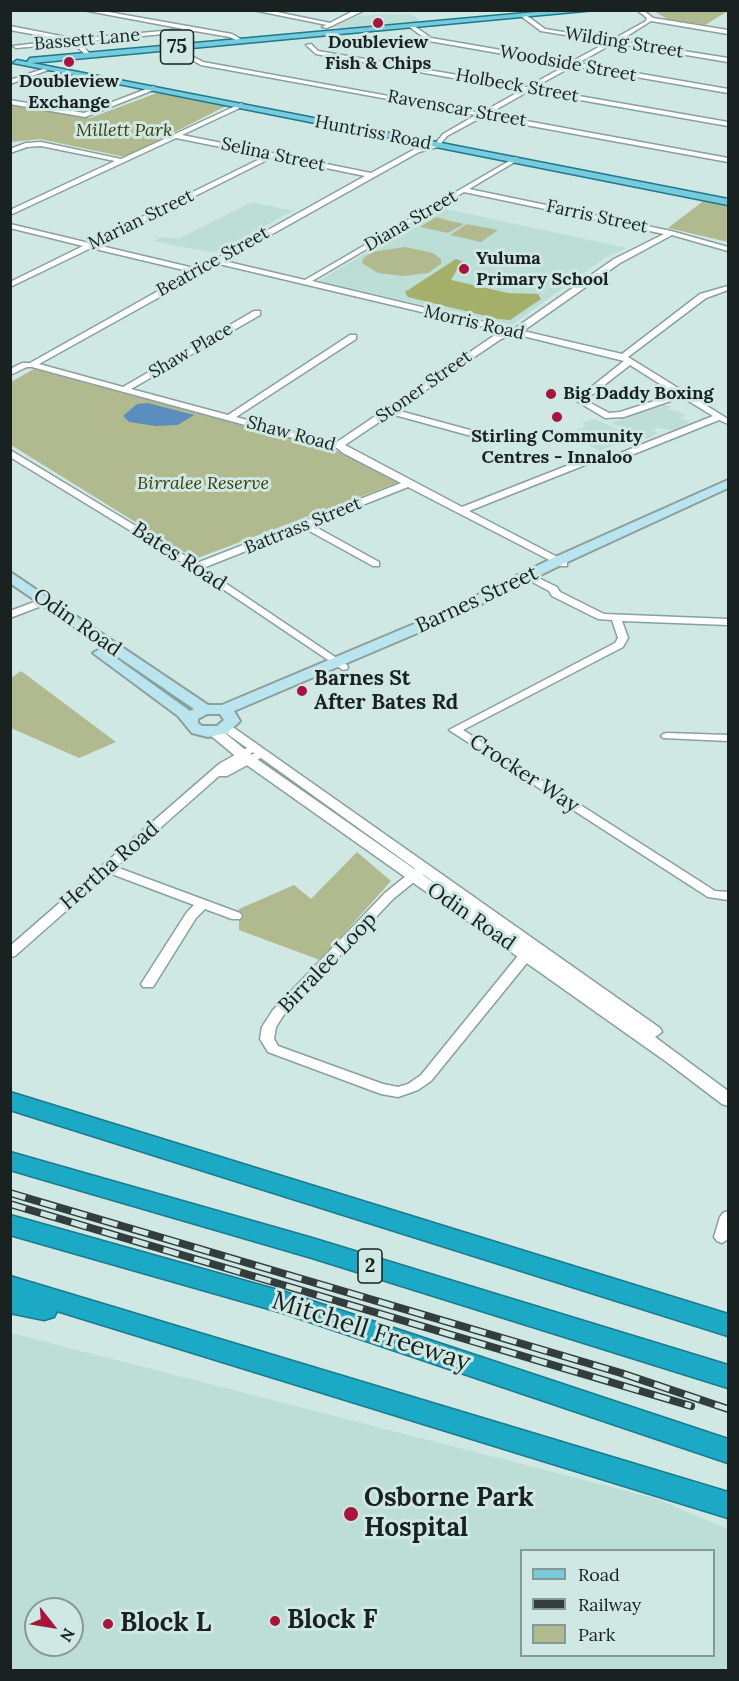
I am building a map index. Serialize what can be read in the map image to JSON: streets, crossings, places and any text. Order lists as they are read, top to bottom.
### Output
{
  "streets": {
    "highway": ["2", "Mitchell Freeway"],
    "main road": [
      "75",
      "Huntriss Road",
      "Barnes Street",
      "Odin Road"
    ],
    "street": [
      "Bassett Lane",
      "Wilding Street",
      "Woodside Street",
      "Holbeck Street",
      "Ravenscar Street",
      "Selina Street",
      "Farris Street",
      "Marian Street",
      "Diana Street",
      "Beatrice Street",
      "Morris Road",
      "Shaw Place",
      "Stoner Street",
      "Shaw Road",
      "Battrass Street",
      "Bates Road",
      "Crocker Way",
      "Hertha Road",
      "Birralee Loop"
    ]
  },
  "crossings": [
    ["Wilding Street", "75"],
    ["75", "Woodside Street"],
    ["75", "Huntriss Road"],
    ["Huntriss Road", "Diana Street"],
    ["Huntriss Road", "Beatrice Street"],
    ["Selina Street", "Marian Street"],
    ["Selina Street", "Beatrice Street"],
    ["Farris Street", "Diana Street"],
    ["Farris Street", "Stoner Street"],
    ["Diana Street", "Morris Road"],
    ["Beatrice Street", "Morris Road"],
    ["Beatrice Street", "Shaw Road"],
    ["Morris Road", "Stoner Street"],
    ["Shaw Place", "Shaw Road"],
    ["Stoner Street", "Shaw Road"],
    ["Shaw Road", "Battrass Street"],
    ["Shaw Road", "Barnes Street"],
    ["Battrass Street", "Bates Road"],
    ["Bates Road", "Barnes Street"],
    ["Barnes Street", "Odin Road"],
    ["Odin Road", "Hertha Road"],
    ["Odin Road", "Birralee Loop"]
  ],
  "parks": ["Millett Park", "Birralee Reserve"],
  "places": [
    "Doubleview Fish & Chips",
    "Doubleview Exchange",
    "Yuluma Primary School",
    "Big Daddy Boxing",
    "Stirling Community Centres - Innaloo",
    "Barnes St After Bates Rd",
    "Osborne Park Hospital",
    "Block F",
    "Block L"
  ],
  "legend": ["Road", "Railway", "Park"],
  "north": "bottom right"
}
